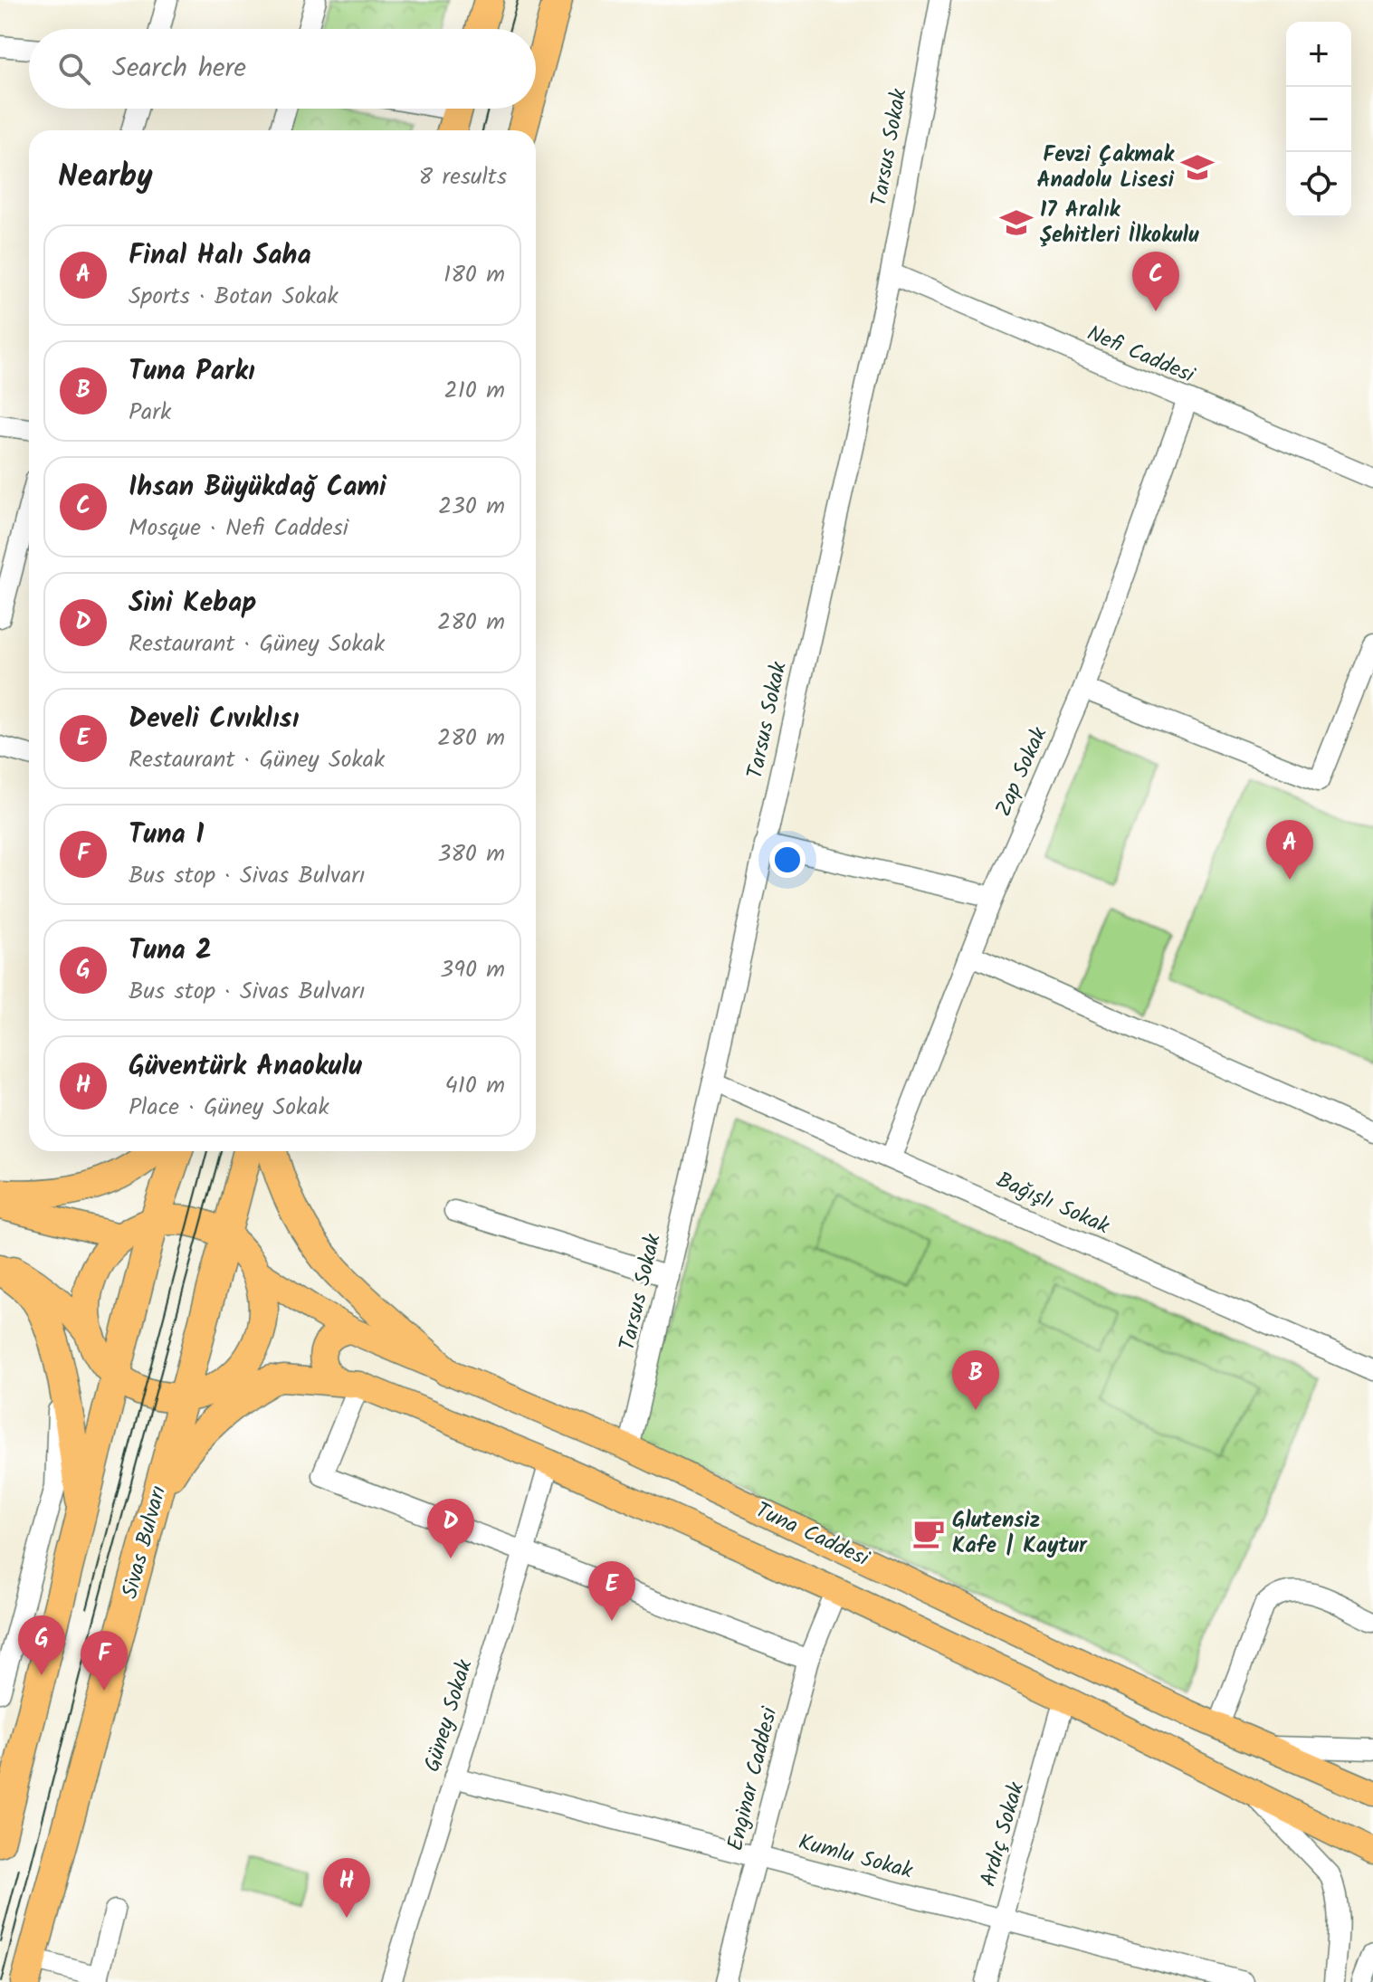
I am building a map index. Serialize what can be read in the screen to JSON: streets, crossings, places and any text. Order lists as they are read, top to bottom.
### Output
{
  "streets": {
    "highway": ["Sivas Bulvarı"],
    "main road": ["Tuna Caddesi"],
    "street": [
      "Tarsus Sokak",
      "Nefi Caddesi",
      "Zap Sokak",
      "Bağışlı Sokak",
      "Güney Sokak",
      "Enginar Caddesi",
      "Ardıç Sokak",
      "Kumlu Sokak"
    ]
  },
  "crossings": [
    ["Tarsus Sokak", "Nefi Caddesi"],
    ["Tarsus Sokak", "Bağışlı Sokak"],
    ["Tarsus Sokak", "Tuna Caddesi"],
    ["Nefi Caddesi", "Zap Sokak"],
    ["Zap Sokak", "Bağışlı Sokak"],
    ["Tuna Caddesi", "Güney Sokak"],
    ["Tuna Caddesi", "Enginar Caddesi"],
    ["Tuna Caddesi", "Ardıç Sokak"],
    ["Güney Sokak", "Kumlu Sokak"],
    ["Enginar Caddesi", "Kumlu Sokak"],
    ["Ardıç Sokak", "Kumlu Sokak"]
  ],
  "places": {
    "school or university": ["Fevzi Çakmak Anadolu Lisesi", "17 Aralık Şehitleri İlkokulu"],
    "cafe": ["Glutensiz Kafe | Kaytur"]
  },
  "page": {
    "map_buttons": ["+", "−"],
    "search": "Search here",
    "heading": ["Nearby", "8 results"],
    "list": [
      {
        "mark": "A",
        "name": "Final Halı Saha",
        "note": "Sports · Botan Sokak",
        "value": "180 m"
      },
      {
        "mark": "B",
        "name": "Tuna Parkı",
        "note": "Park",
        "value": "210 m"
      },
      {
        "mark": "C",
        "name": "Ihsan Büyükdağ Cami",
        "note": "Mosque · Nefi Caddesi",
        "value": "230 m"
      },
      {
        "mark": "D",
        "name": "Sini Kebap",
        "note": "Restaurant · Güney Sokak",
        "value": "280 m"
      },
      {
        "mark": "E",
        "name": "Develi Cıvıklısı",
        "note": "Restaurant · Güney Sokak",
        "value": "280 m"
      },
      {
        "mark": "F",
        "name": "Tuna 1",
        "note": "Bus stop · Sivas Bulvarı",
        "value": "380 m"
      },
      {
        "mark": "G",
        "name": "Tuna 2",
        "note": "Bus stop · Sivas Bulvarı",
        "value": "390 m"
      },
      {
        "mark": "H",
        "name": "Güventürk Anaokulu",
        "note": "Place · Güney Sokak",
        "value": "410 m"
      }
    ],
    "pins": [
      "C",
      "A",
      "B",
      "D",
      "E",
      "G",
      "F",
      "H"
    ]
  }
}
